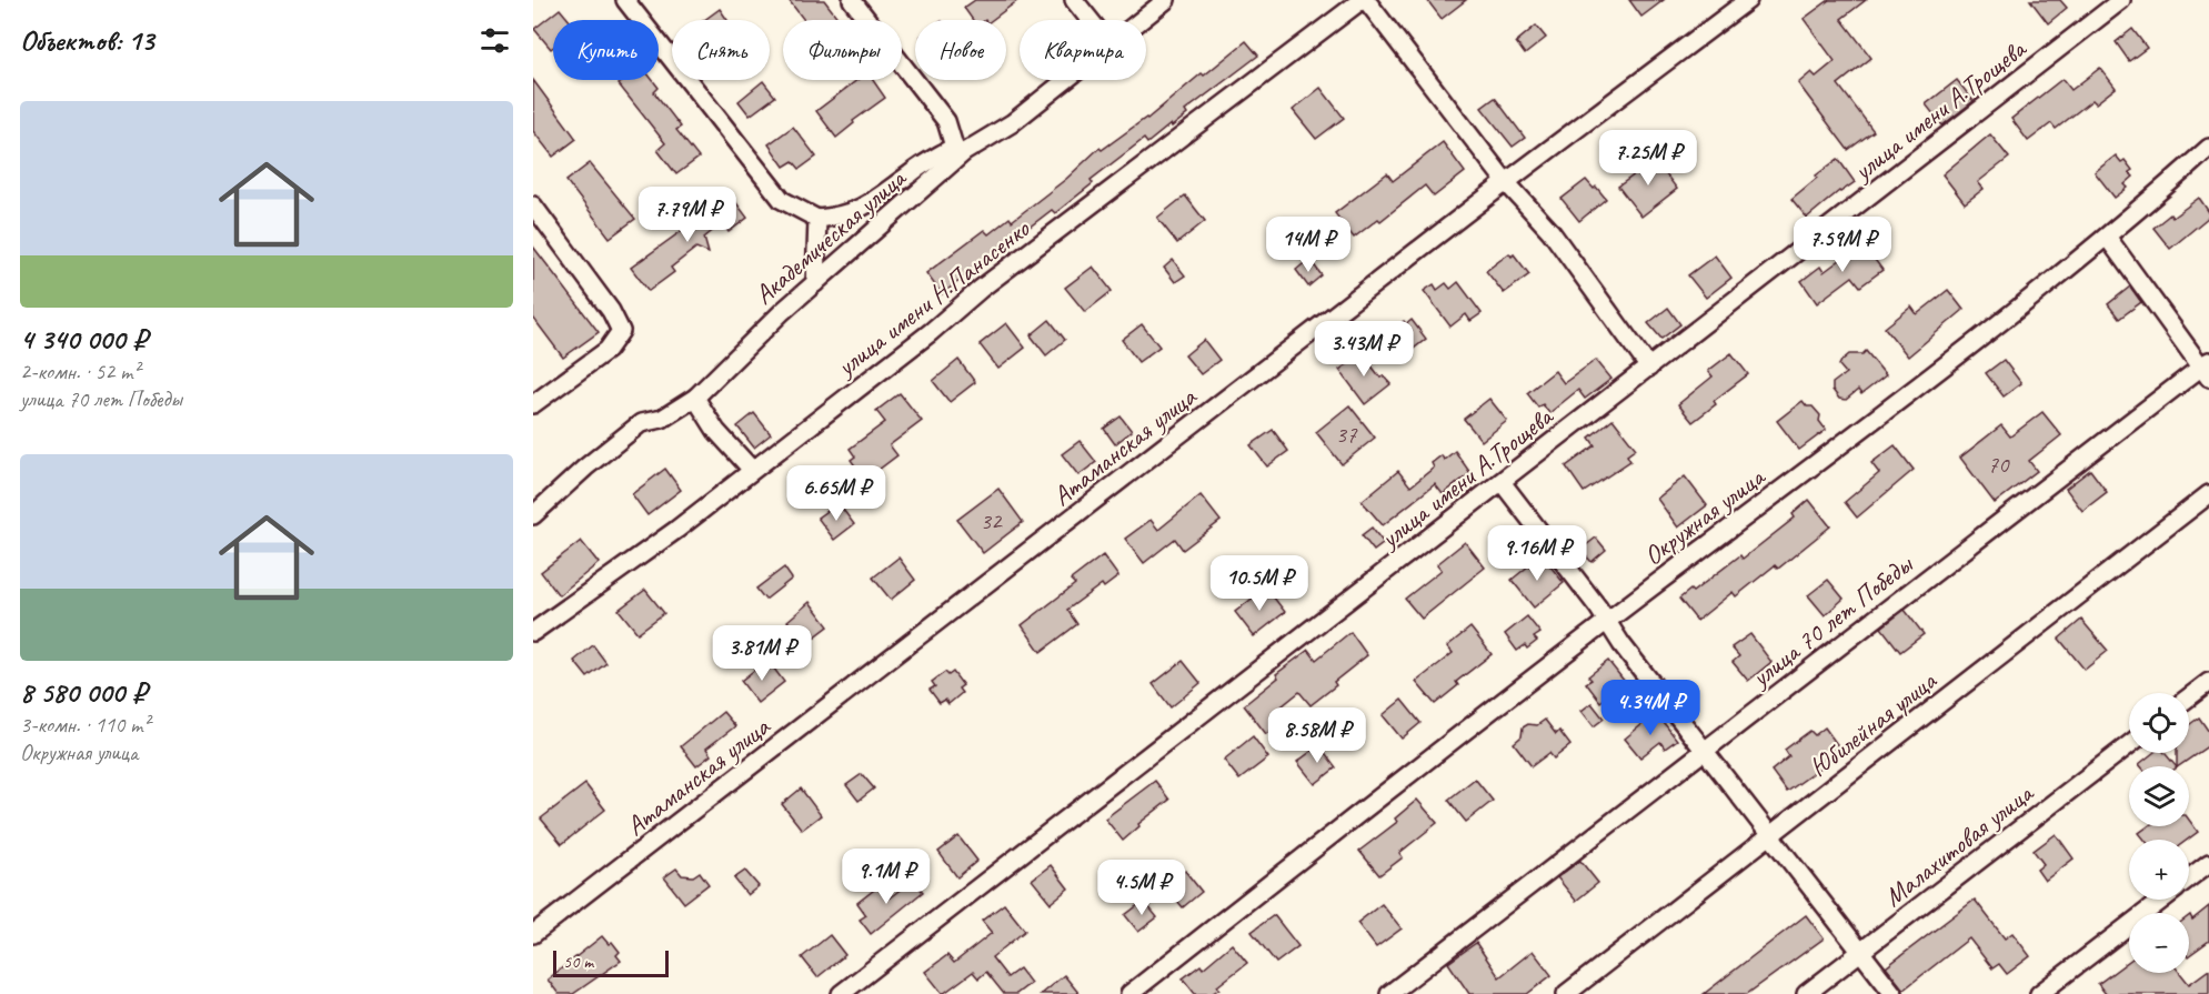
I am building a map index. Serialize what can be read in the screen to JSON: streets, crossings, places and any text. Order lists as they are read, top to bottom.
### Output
{
  "streets": {
    "street": [
      "улица имени А.Трощева",
      "Академическая улица",
      "улица имени Н.Панасенко",
      "Атаманская улица",
      "Окружная улица",
      "улица 70 лет Победы",
      "Юбилейная улица",
      "Малахитовая улица"
    ]
  },
  "house_numbers": ["37", "70", "32"],
  "scale_bar": "50 m",
  "page": {
    "heading": "Объектов: 13",
    "chip": [
      "Купить",
      "Снять",
      "Фильтры",
      "Новое",
      "Квартира"
    ],
    "list": [
      {
        "name": "4 340 000 ₽",
        "note": "2-комн. · 52 m² · улица 70 лет Победы"
      },
      {
        "name": "8 580 000 ₽",
        "note": "3-комн. · 110 m² · Окружная улица"
      }
    ],
    "price": [
      "7.25M ₽",
      "7.79M ₽",
      "14M ₽",
      "7.59M ₽",
      "3.43M ₽",
      "6.65M ₽",
      "9.16M ₽",
      "10.5M ₽",
      "3.81M ₽",
      "4.34M ₽",
      "8.58M ₽",
      "9.1M ₽",
      "4.5M ₽"
    ],
    "map_buttons": ["+", "−"],
    "scale": "50 m"
  }
}
